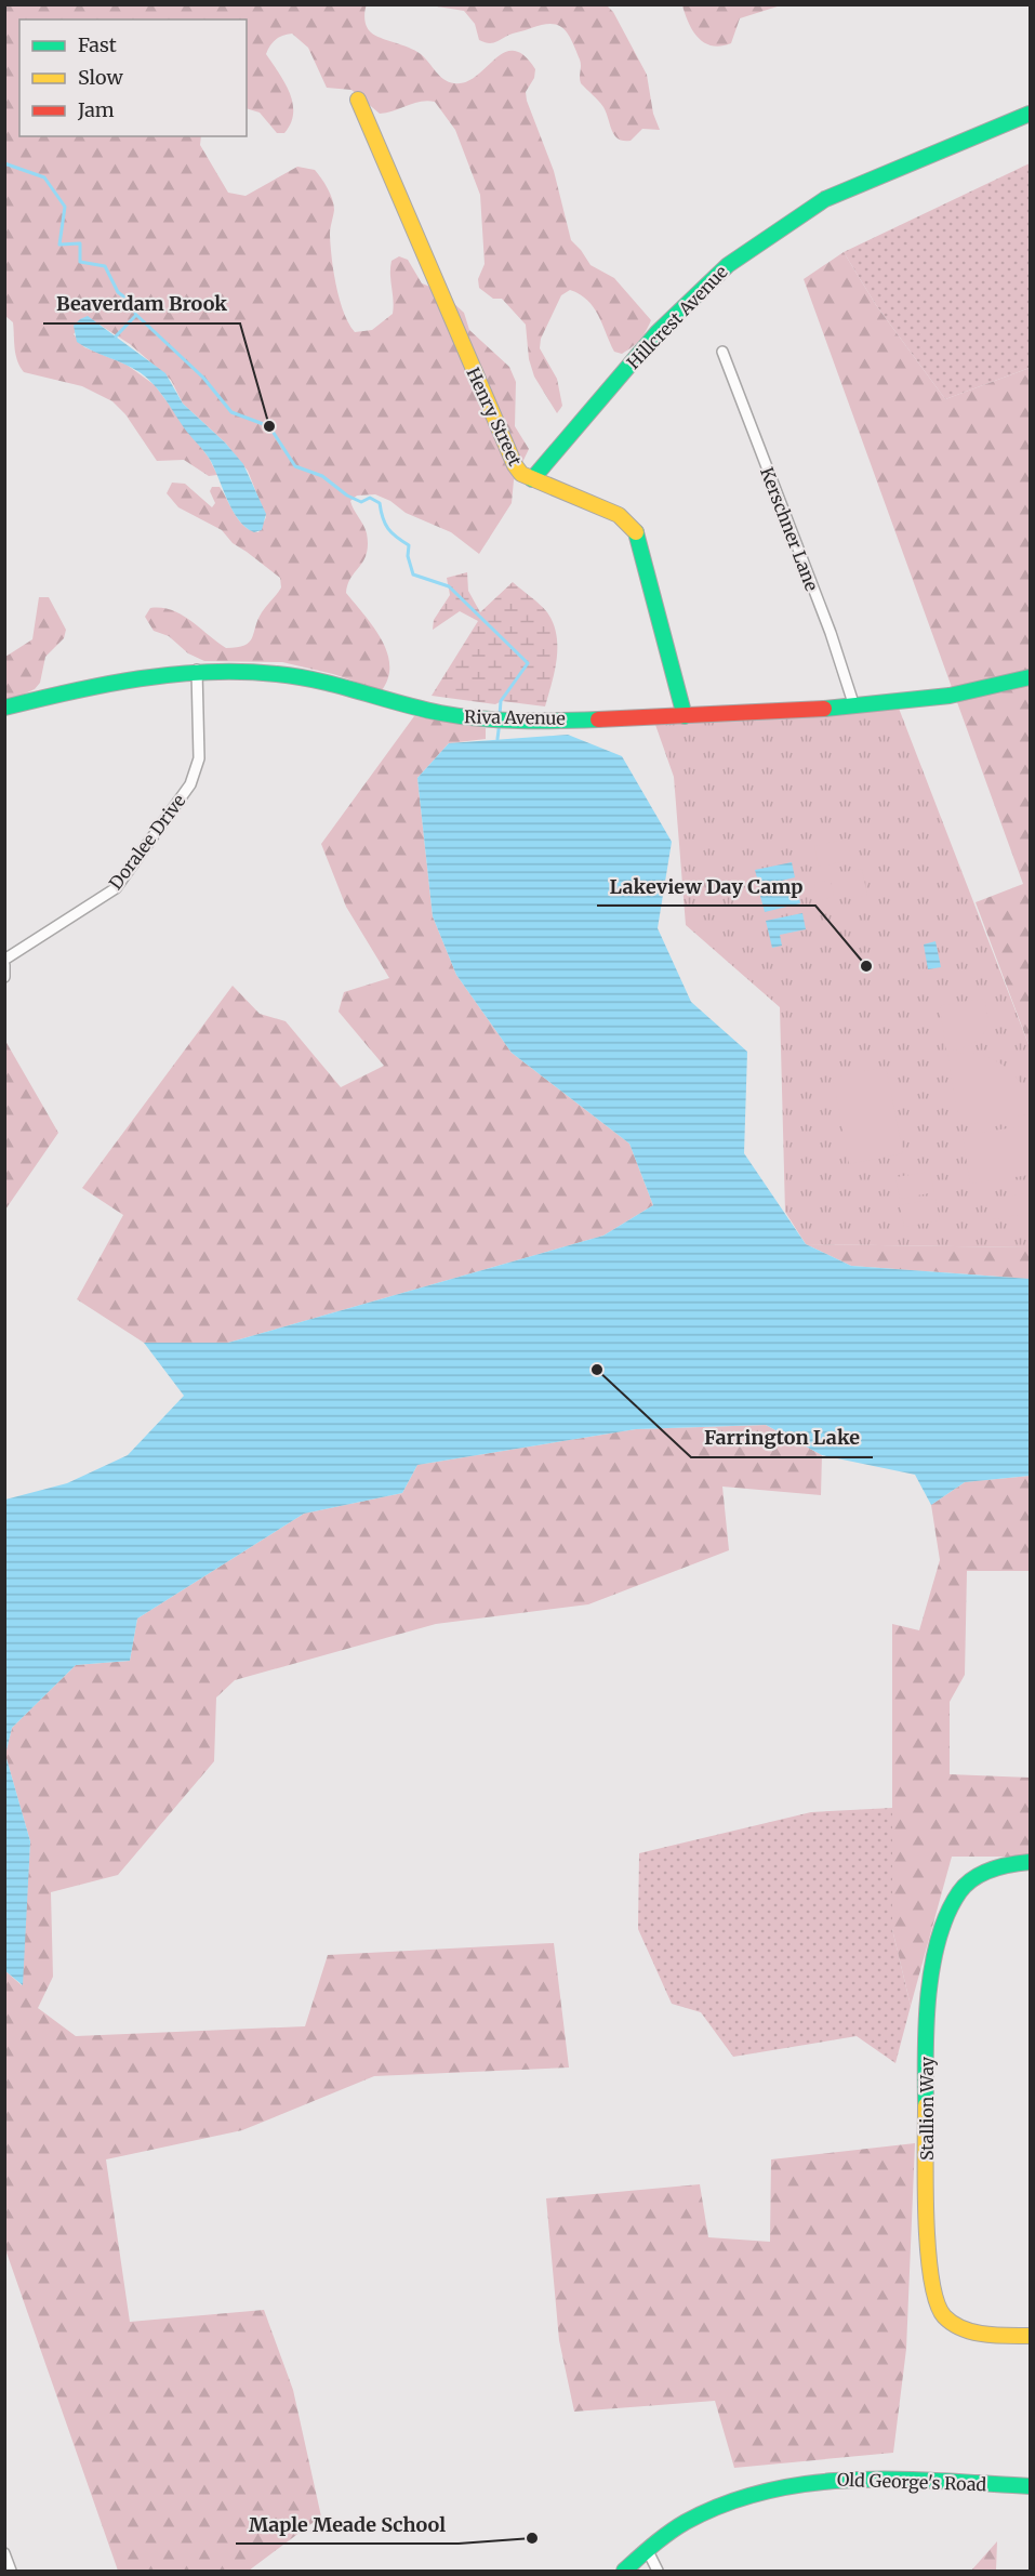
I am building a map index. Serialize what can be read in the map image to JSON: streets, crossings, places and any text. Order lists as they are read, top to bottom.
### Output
{
  "streets": {
    "street": [
      "Hillcrest Avenue",
      "Henry Street",
      "Kerschner Lane",
      "Riva Avenue",
      "Doralee Drive",
      "Stallion Way",
      "Old George's Road"
    ]
  },
  "crossings": [
    ["Hillcrest Avenue", "Henry Street"],
    ["Henry Street", "Riva Avenue"],
    ["Kerschner Lane", "Riva Avenue"],
    ["Riva Avenue", "Doralee Drive"]
  ],
  "places": [
    "Beaverdam Brook",
    "Lakeview Day Camp",
    "Farrington Lake",
    "Maple Meade School"
  ],
  "legend": ["Fast", "Slow", "Jam"]
}
